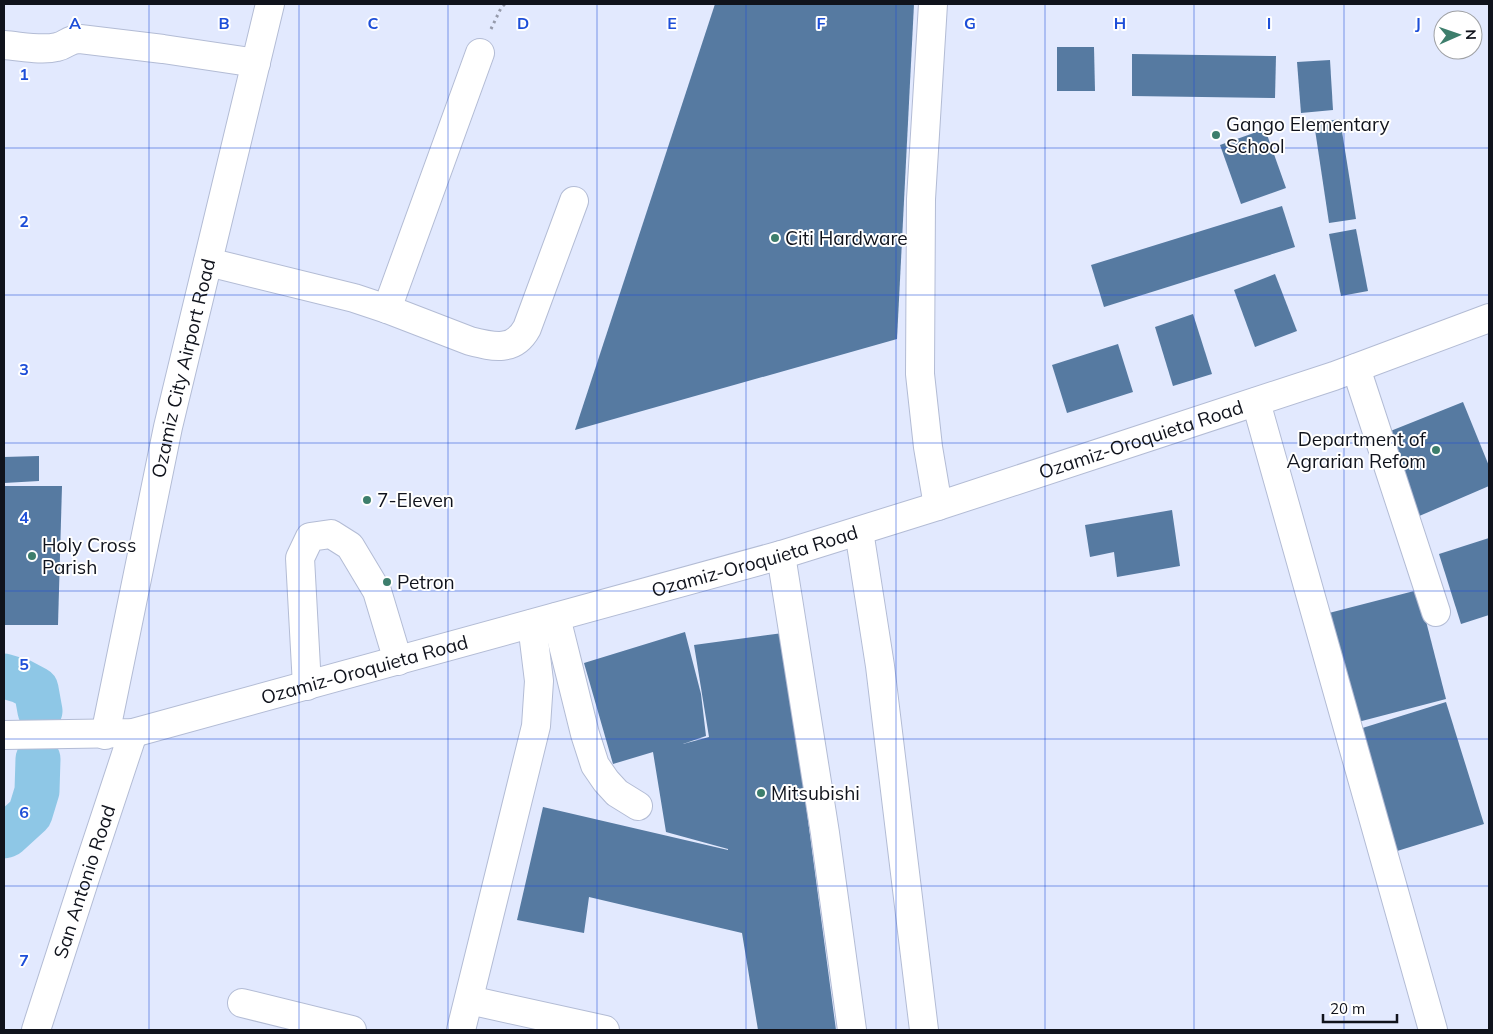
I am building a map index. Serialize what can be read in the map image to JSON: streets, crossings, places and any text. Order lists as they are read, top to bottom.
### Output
{
  "streets": {
    "street": ["Ozamiz City Airport Road", "Ozamiz-Oroquieta Road", "San Antonio Road"]
  },
  "crossings": [
    ["Ozamiz City Airport Road", "Ozamiz-Oroquieta Road"],
    ["Ozamiz-Oroquieta Road", "San Antonio Road"]
  ],
  "places": [
    "Gango Elementary School",
    "Citi Hardware",
    "Department of Agrarian Refom",
    "7-Eleven",
    "Holy Cross Parish",
    "Petron",
    "Mitsubishi"
  ],
  "scale_bar": "20 m",
  "north": "right",
  "grid": {
    "columns": [
      "A",
      "B",
      "C",
      "D",
      "E",
      "F",
      "G",
      "H",
      "I",
      "J"
    ],
    "rows": [
      "1",
      "2",
      "3",
      "4",
      "5",
      "6",
      "7"
    ]
  }
}
